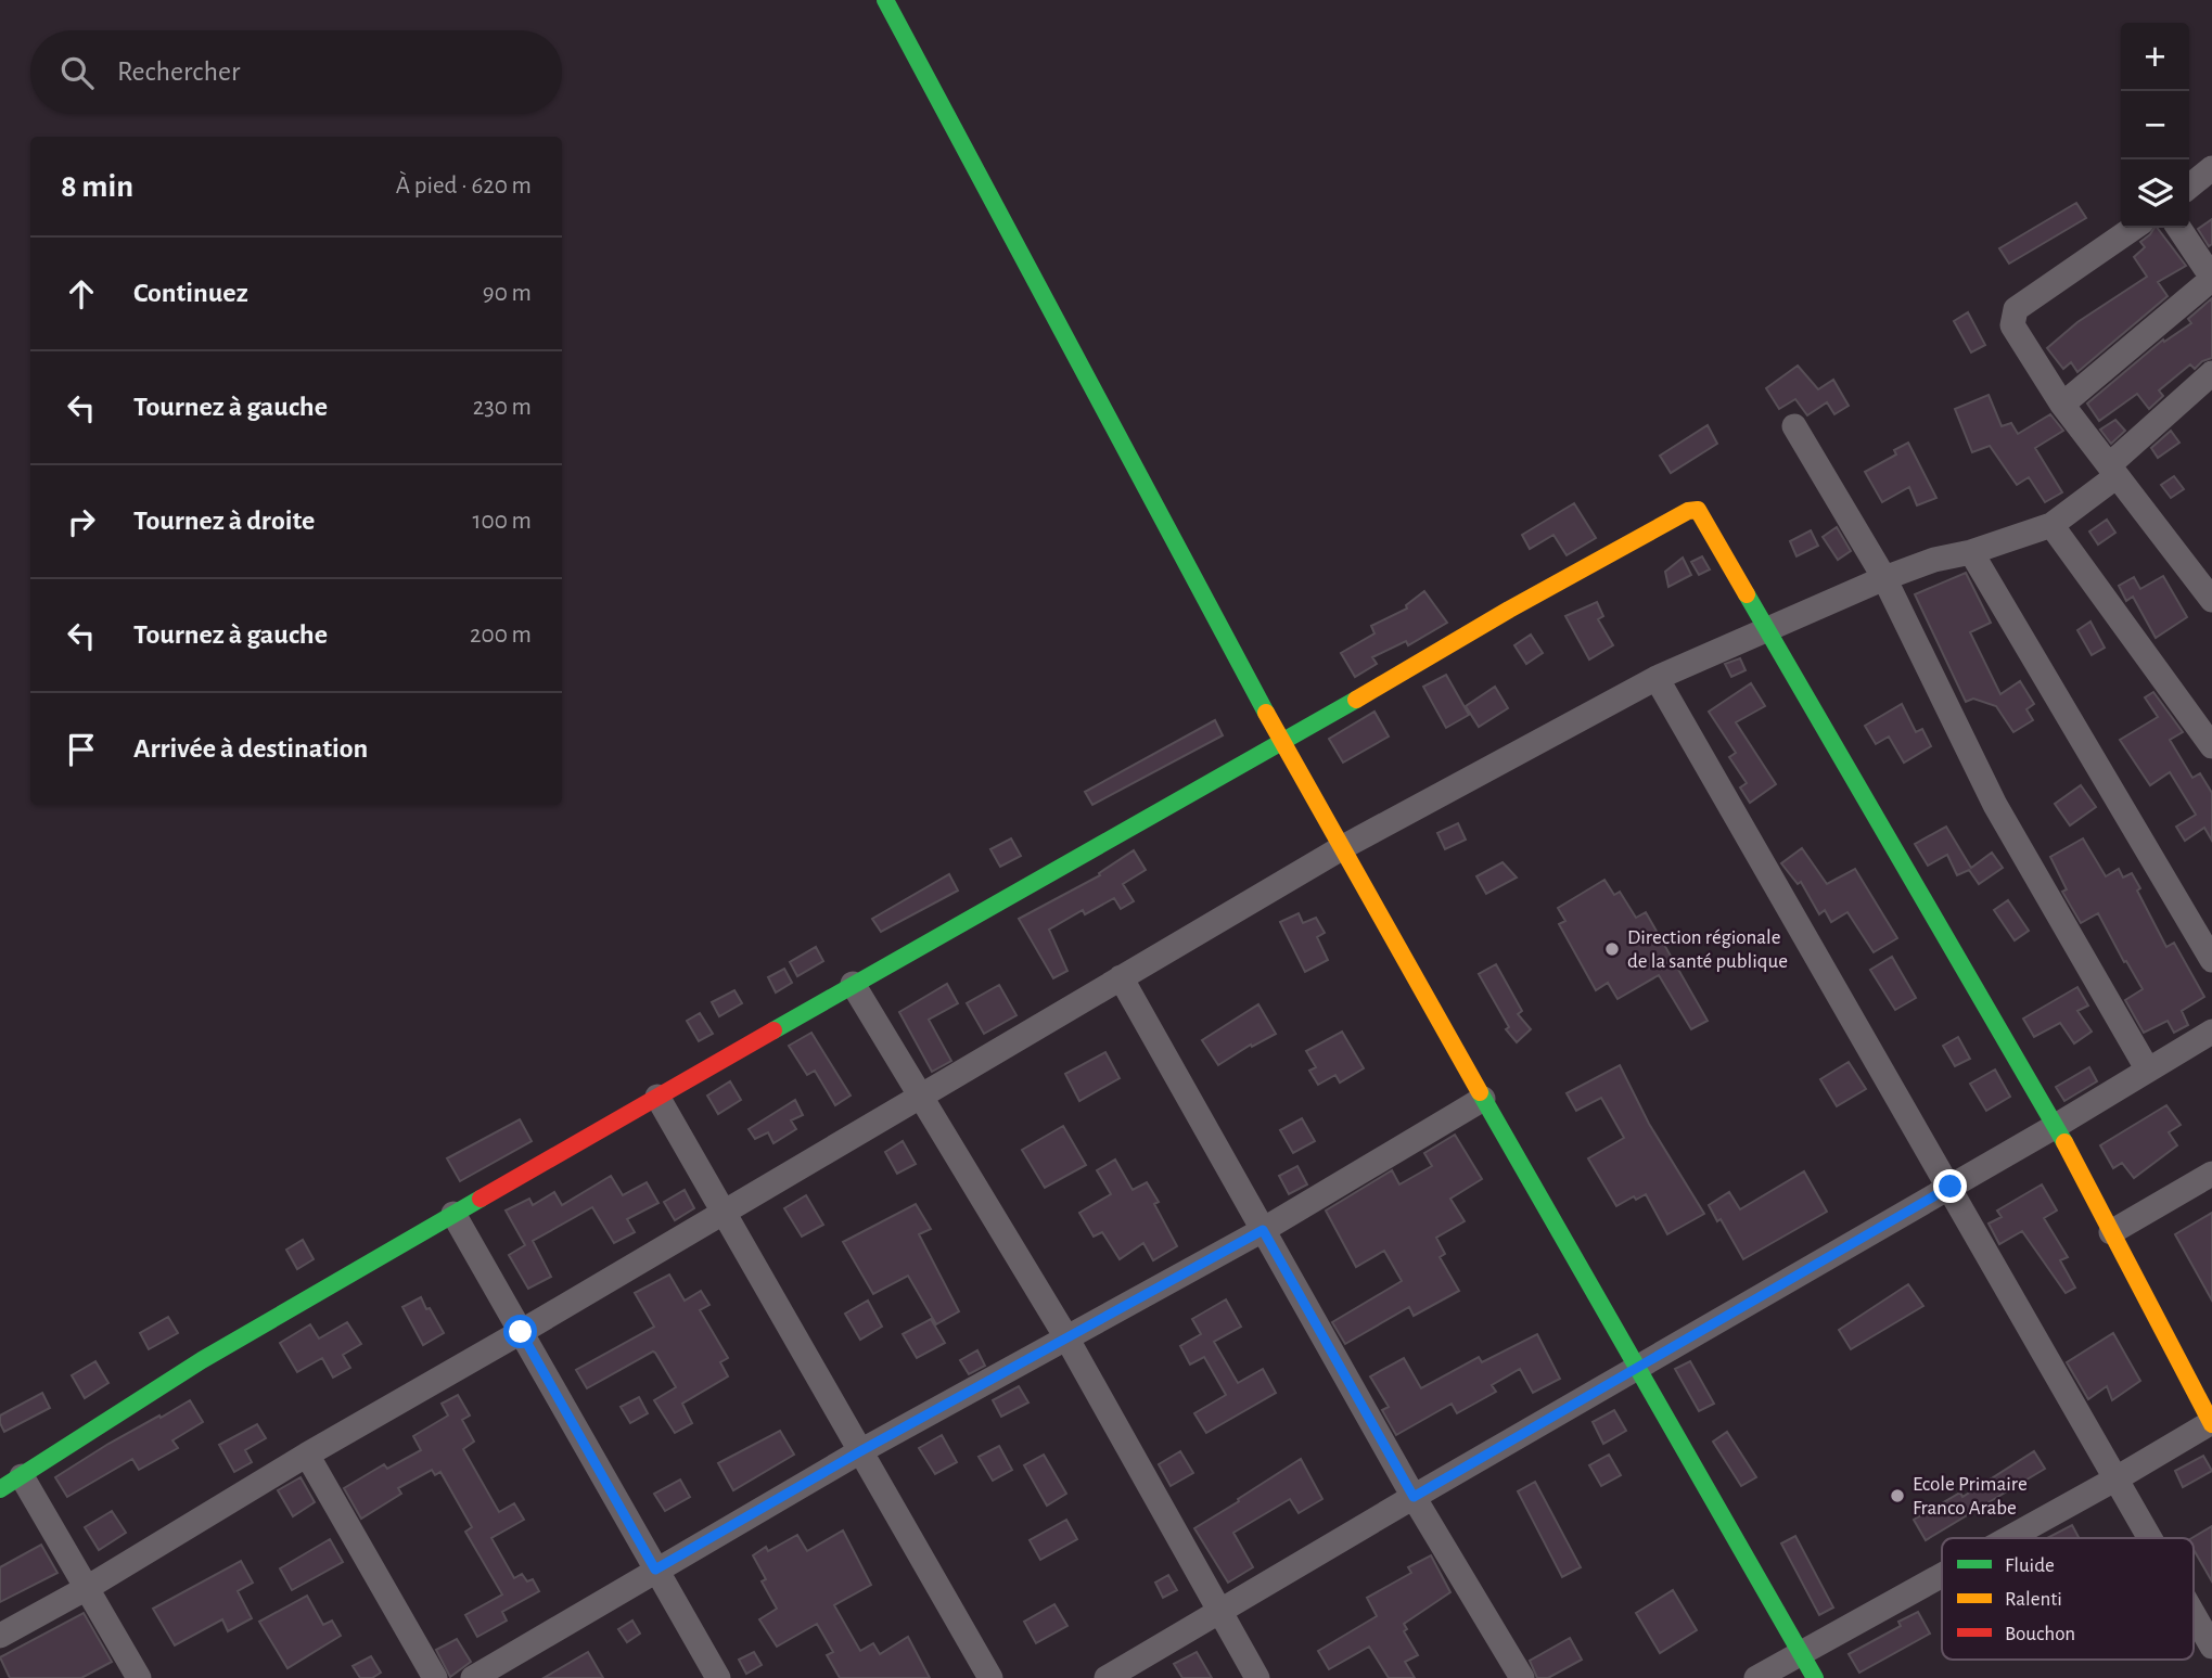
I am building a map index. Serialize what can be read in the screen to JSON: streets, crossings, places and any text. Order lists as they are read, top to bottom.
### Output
{
  "places": ["Direction régionale de la santé publique", "Ecole Primaire Franco Arabe"],
  "legend": ["Fluide", "Ralenti", "Bouchon"],
  "page": {
    "map_buttons": ["+", "−"],
    "search": "Rechercher",
    "heading": ["8 min", "À pied · 620 m"],
    "list": [
      ["Continuez", "90 m"],
      ["Tournez à gauche", "230 m"],
      ["Tournez à droite", "100 m"],
      ["Tournez à gauche", "200 m"],
      "Arrivée à destination"
    ]
  }
}
